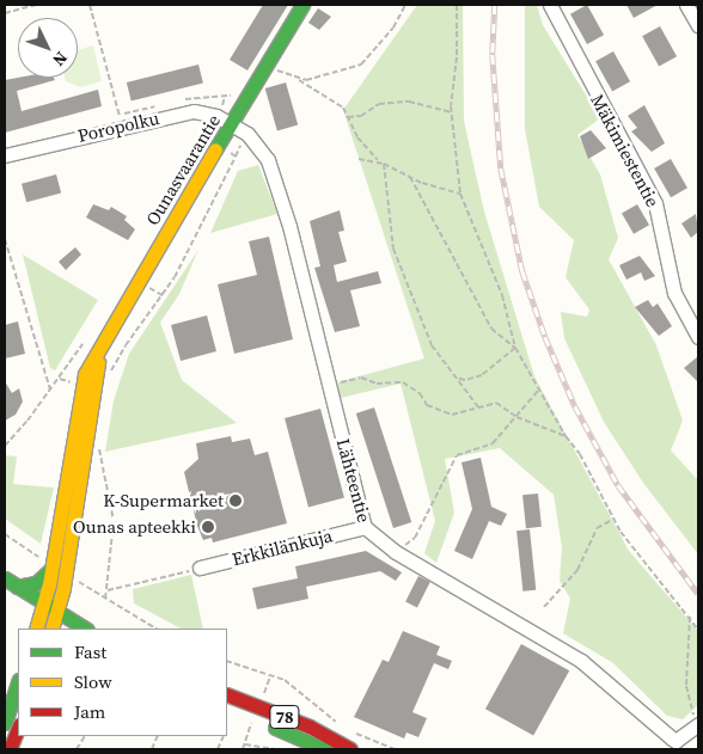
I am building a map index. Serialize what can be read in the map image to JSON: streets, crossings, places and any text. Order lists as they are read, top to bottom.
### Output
{
  "streets": {
    "street": [
      "Poropolku",
      "Mäkimiestentie",
      "Ounasvaarantie",
      "Lähteentie",
      "Erkkilänkuja",
      "78"
    ]
  },
  "crossings": [
    ["Poropolku", "Ounasvaarantie"],
    ["Poropolku", "Lähteentie"],
    ["Ounasvaarantie", "Lähteentie"],
    ["Lähteentie", "Erkkilänkuja"]
  ],
  "places": ["K-Supermarket", "Ounas apteekki"],
  "legend": ["Fast", "Slow", "Jam"],
  "north": "bottom right"
}
